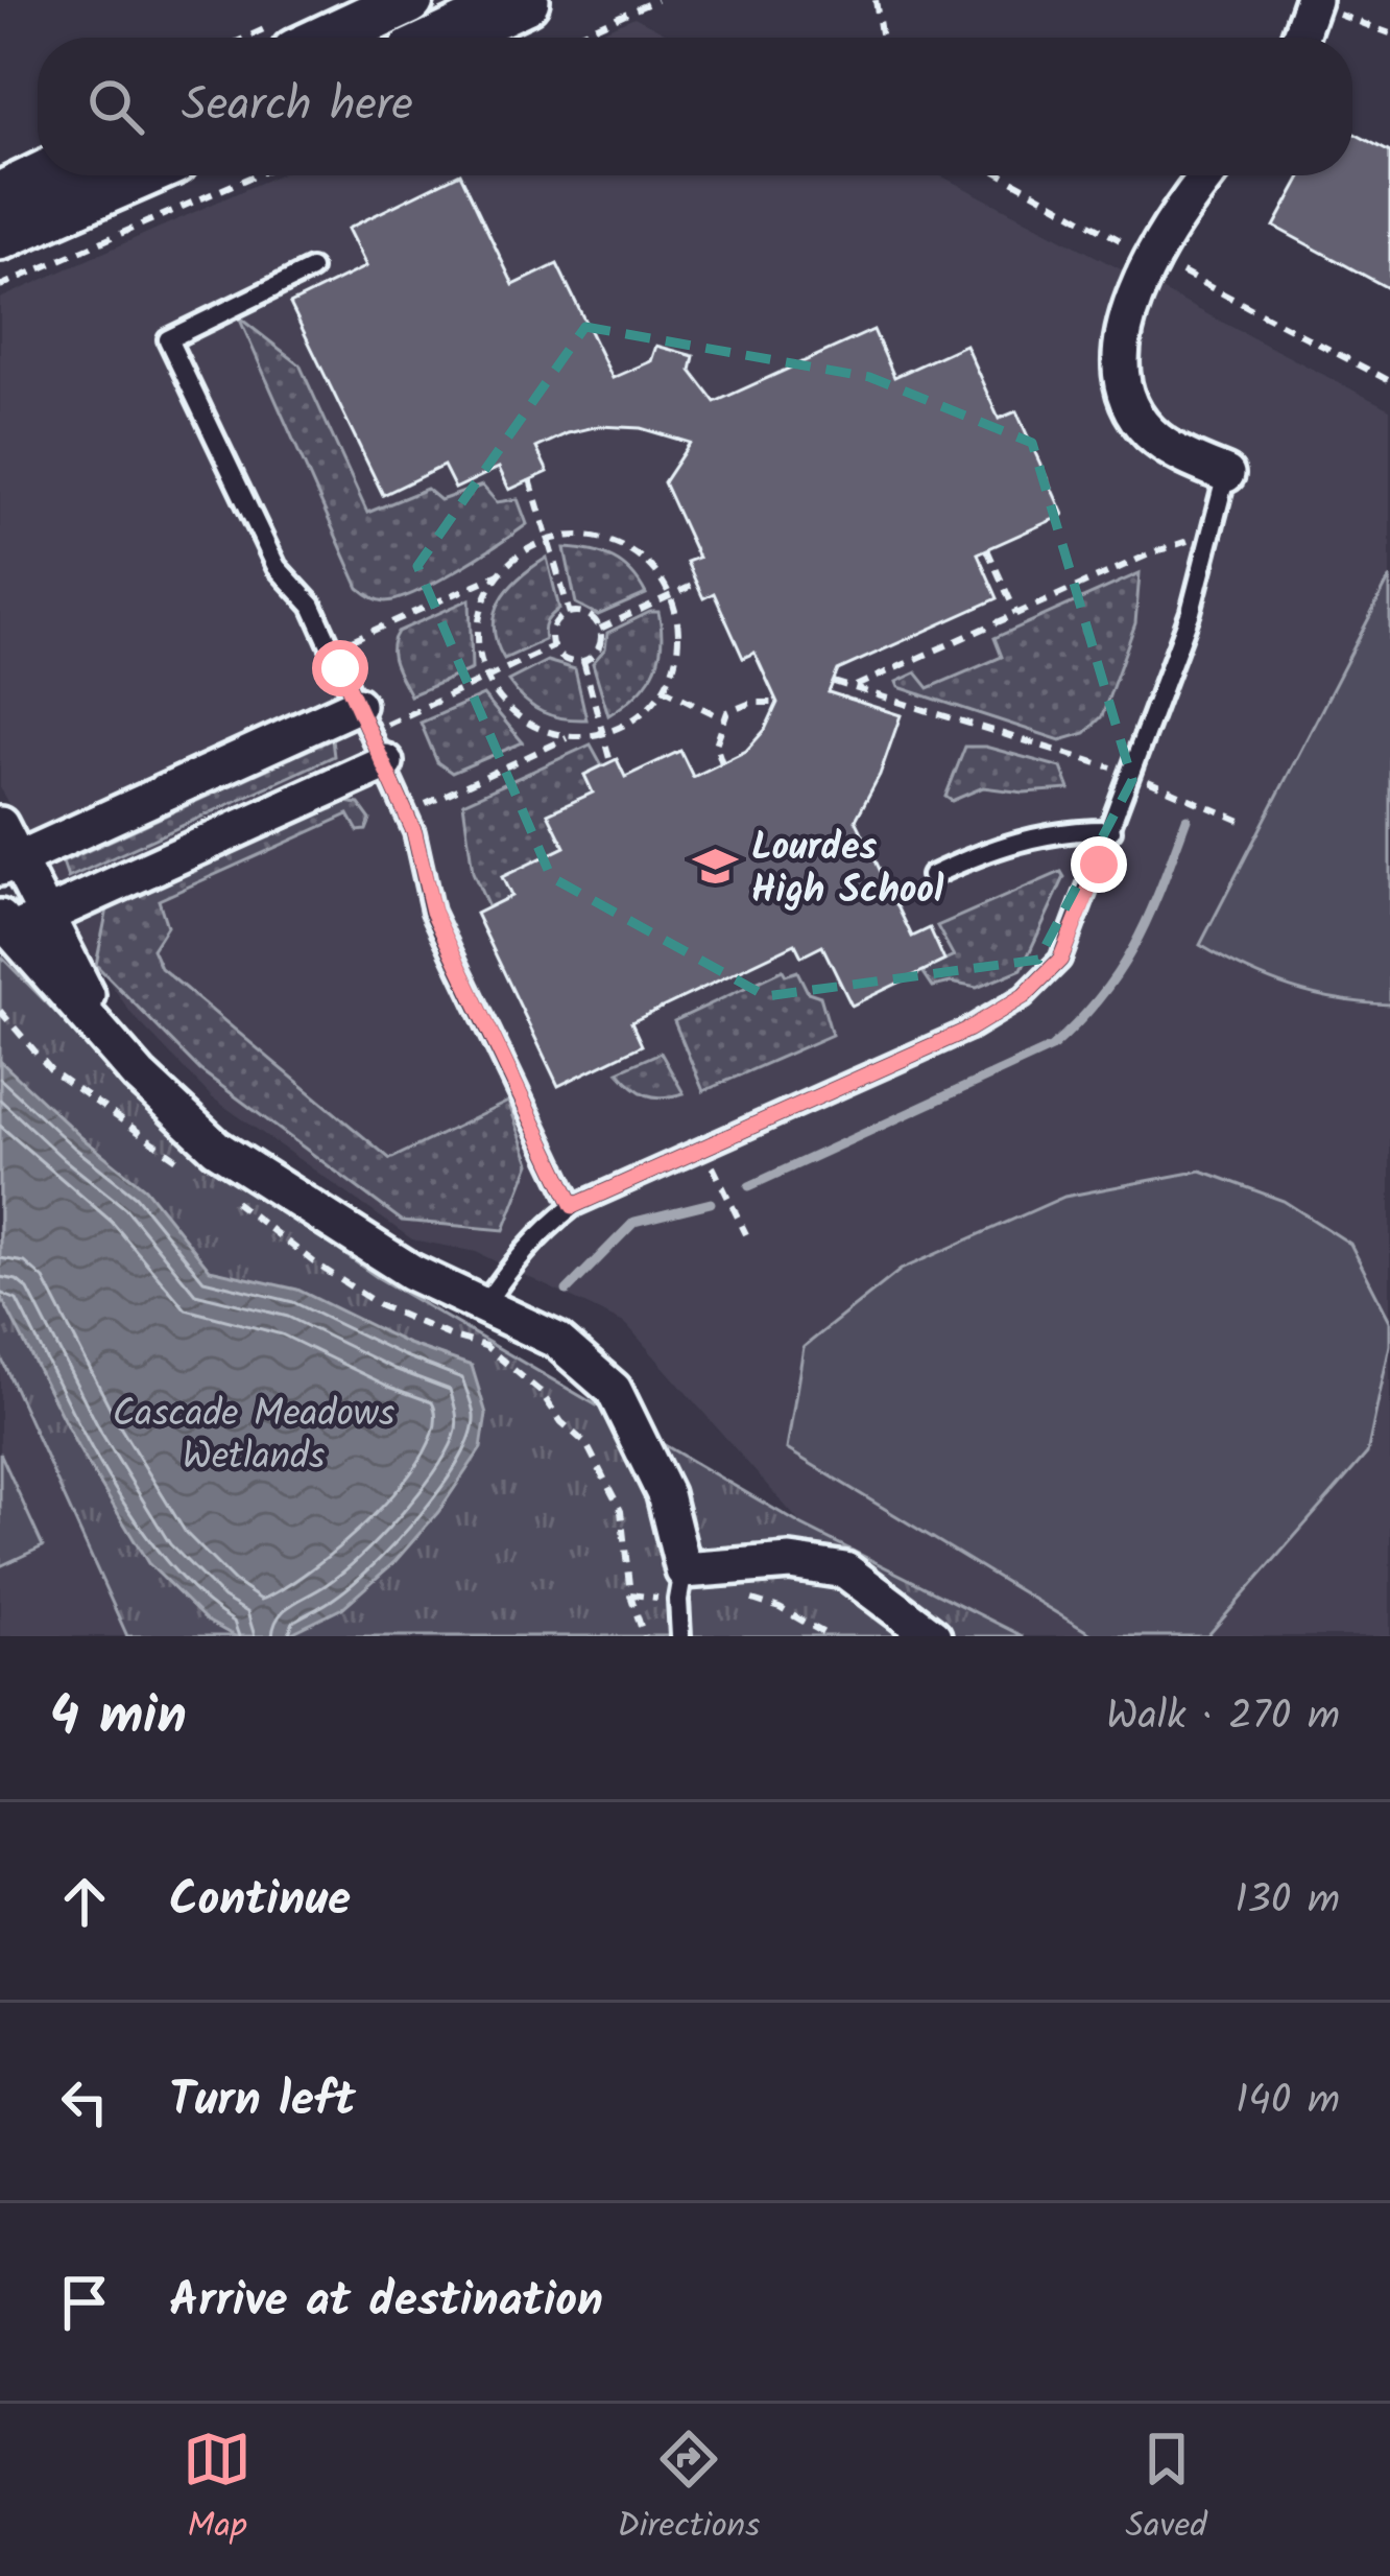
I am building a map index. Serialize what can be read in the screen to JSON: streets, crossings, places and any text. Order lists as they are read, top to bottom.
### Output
{
  "parks": ["Cascade Meadows Wetlands"],
  "places": {
    "school or university": ["Lourdes High School"]
  },
  "page": {
    "search": "Search here",
    "heading": ["4 min", "Walk · 270 m"],
    "list": [
      ["Continue", "130 m"],
      ["Turn left", "140 m"],
      "Arrive at destination"
    ],
    "nav": ["Map", "Directions", "Saved"]
  }
}
